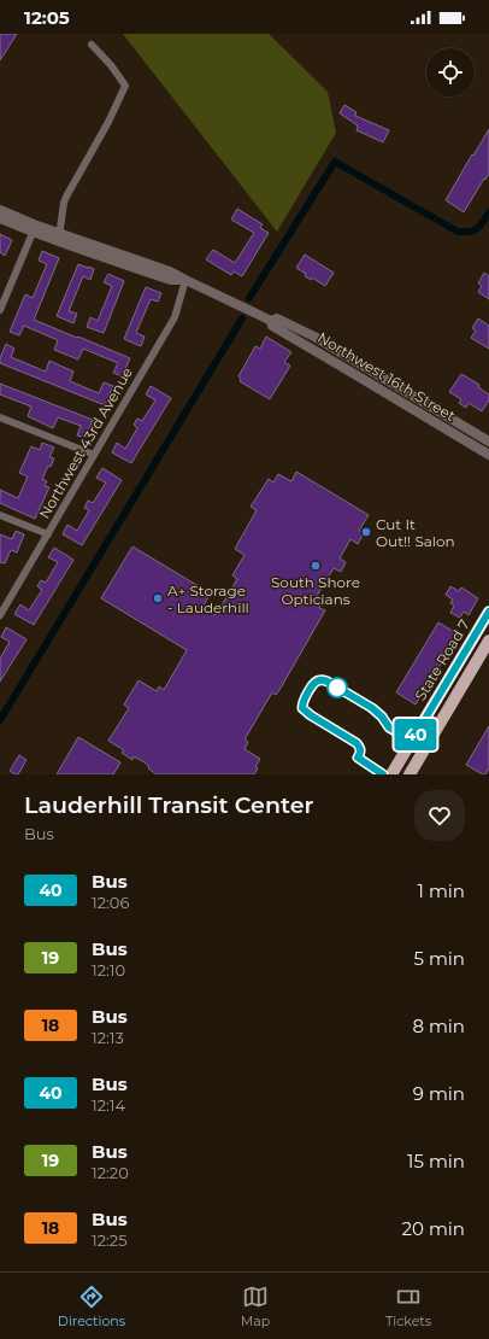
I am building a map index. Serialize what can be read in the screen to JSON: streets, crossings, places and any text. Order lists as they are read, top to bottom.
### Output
{
  "streets": {
    "main road": ["State Road 7"],
    "street": ["Northwest 16th Street", "Northwest 43rd Avenue"]
  },
  "crossings": [
    ["Northwest 16th Street", "Northwest 43rd Avenue"]
  ],
  "places": ["Cut It Out!! Salon", "South Shore Opticians", "A+ Storage - Lauderhill"],
  "lines": ["bus line 40"],
  "page": {
    "status": "12:05",
    "on_map": "40",
    "heading": ["Lauderhill Transit Center", "Bus"],
    "list": [
      {
        "mark": "40",
        "name": "Bus",
        "note": "12:06",
        "value": "1 min"
      },
      {
        "mark": "19",
        "name": "Bus",
        "note": "12:10",
        "value": "5 min"
      },
      {
        "mark": "18",
        "name": "Bus",
        "note": "12:13",
        "value": "8 min"
      },
      {
        "mark": "40",
        "name": "Bus",
        "note": "12:14",
        "value": "9 min"
      },
      {
        "mark": "19",
        "name": "Bus",
        "note": "12:20",
        "value": "15 min"
      },
      {
        "mark": "18",
        "name": "Bus",
        "note": "12:25",
        "value": "20 min"
      }
    ],
    "tabs": ["Directions", "Map", "Tickets"]
  }
}
